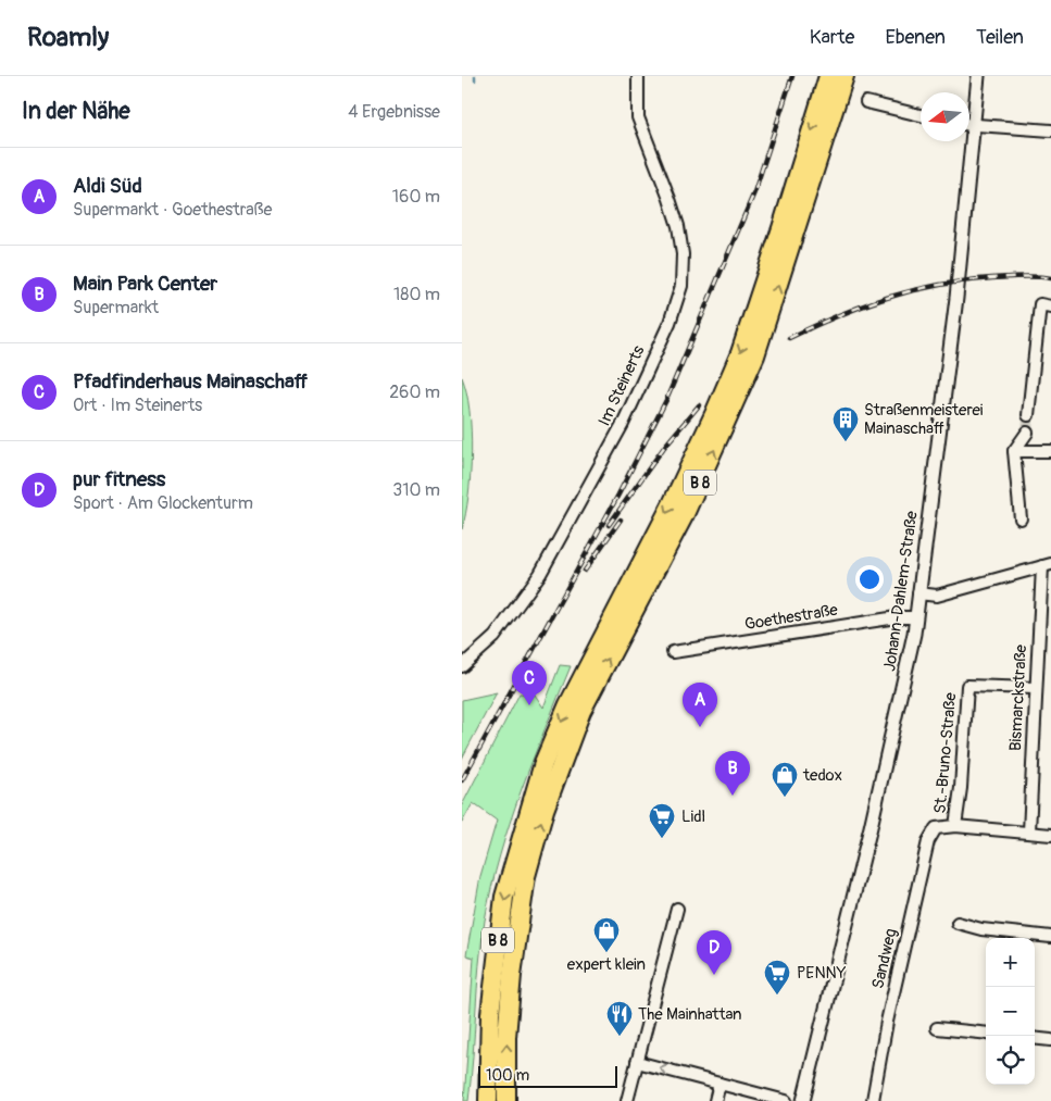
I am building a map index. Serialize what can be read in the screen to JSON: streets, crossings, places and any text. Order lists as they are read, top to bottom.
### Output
{
  "streets": {
    "highway": ["B 8"],
    "street": [
      "Im Steinerts",
      "Johann-Dahlem-Straße",
      "Goethestraße",
      "Bismarckstraße",
      "St.-Bruno-Straße",
      "Sandweg"
    ]
  },
  "crossings": [
    ["Johann-Dahlem-Straße", "Goethestraße"],
    ["Bismarckstraße", "St.-Bruno-Straße"],
    ["St.-Bruno-Straße", "Sandweg"]
  ],
  "places": {
    "building": ["Straßenmeisterei Mainaschaff"],
    "shop": ["tedox", "expert klein"],
    "supermarket": ["Lidl", "PENNY"],
    "restaurant": ["The Mainhattan"]
  },
  "scale_bar": "100 m",
  "north": "left",
  "page": {
    "header": "Roamly",
    "nav": ["Karte", "Ebenen", "Teilen"],
    "heading": ["In der Nähe", "4 Ergebnisse"],
    "list": [
      {
        "mark": "A",
        "name": "Aldi Süd",
        "note": "Supermarkt · Goethestraße",
        "value": "160 m"
      },
      {
        "mark": "B",
        "name": "Main Park Center",
        "note": "Supermarkt",
        "value": "180 m"
      },
      {
        "mark": "C",
        "name": "Pfadfinderhaus Mainaschaff",
        "note": "Ort · Im Steinerts",
        "value": "260 m"
      },
      {
        "mark": "D",
        "name": "pur fitness",
        "note": "Sport · Am Glockenturm",
        "value": "310 m"
      }
    ],
    "pins": [
      "C",
      "A",
      "B",
      "D"
    ],
    "map_buttons": ["+", "−"],
    "scale": "100 m"
  }
}
